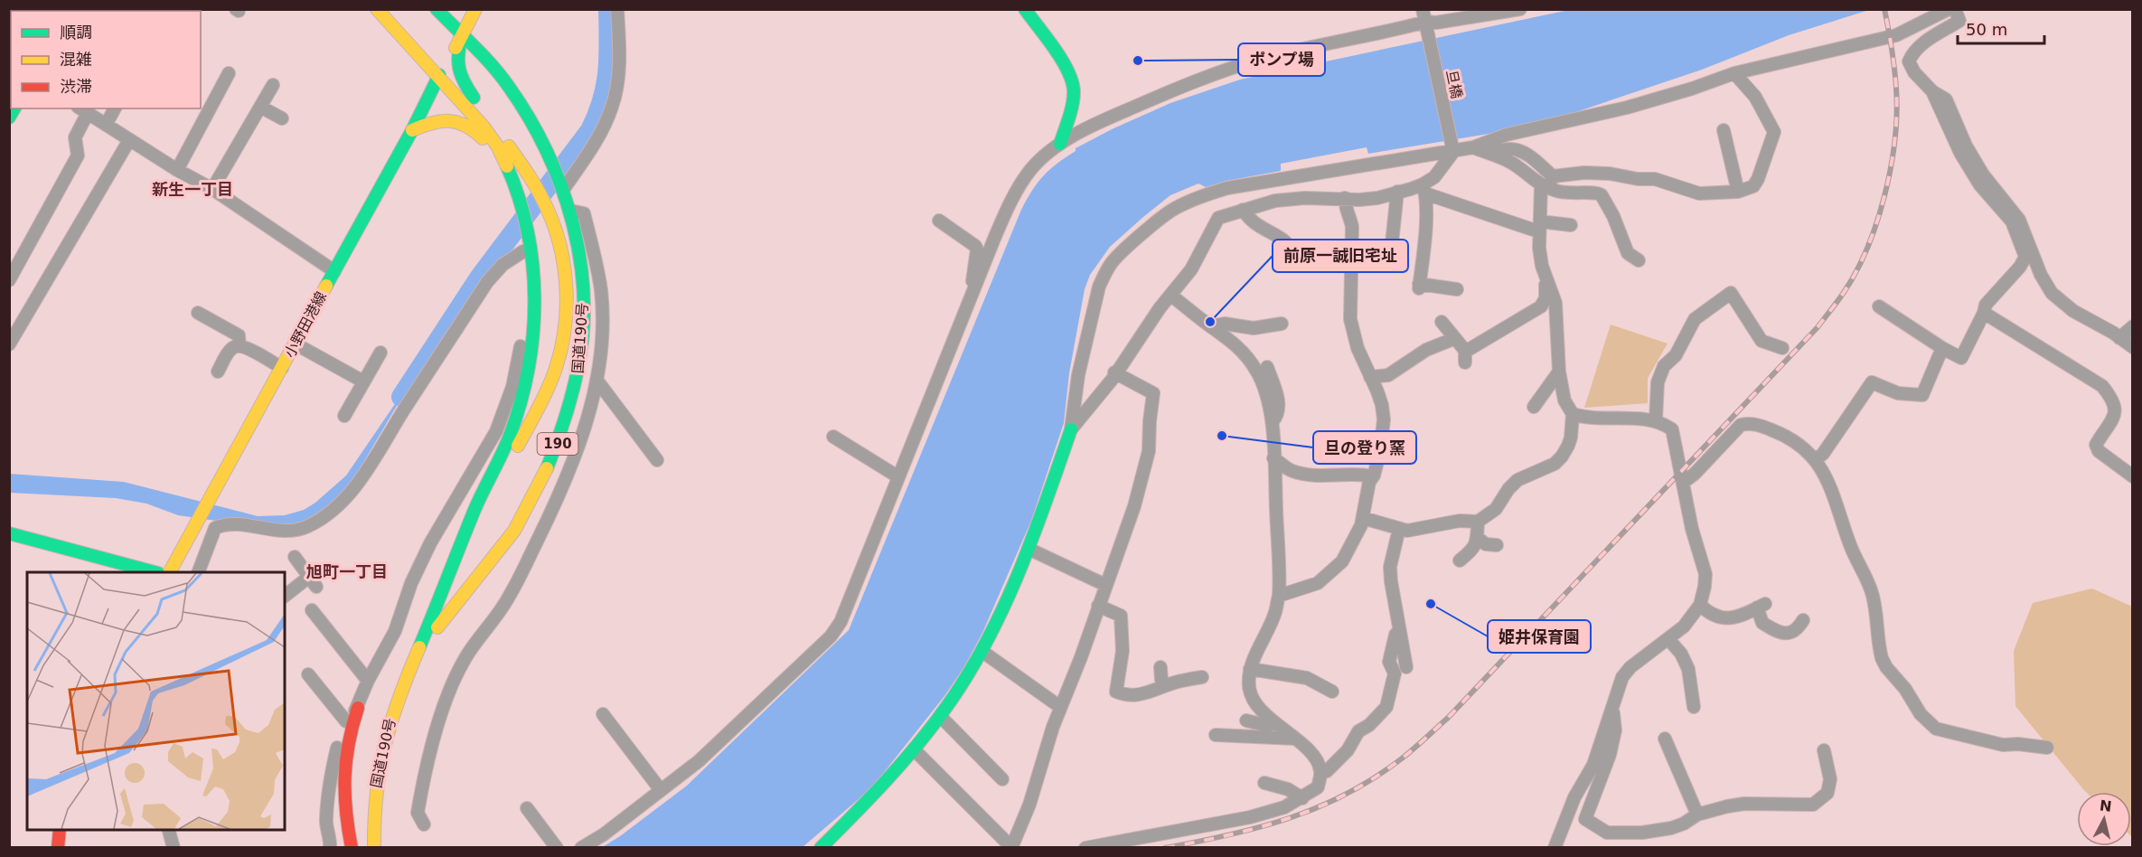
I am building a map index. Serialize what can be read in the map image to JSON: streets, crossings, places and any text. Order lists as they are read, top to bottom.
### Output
{
  "streets": {
    "main road": ["小野田港線", "国道190号", "190"],
    "street": ["旦橋"]
  },
  "crossings": [
    ["小野田港線", "国道190号"]
  ],
  "districts": ["新生一丁目", "旭町一丁目"],
  "places": [
    "ポンプ場",
    "前原一誠旧宅址",
    "旦の登り窯",
    "姫井保育園"
  ],
  "legend": ["順調", "混雑", "渋滞"],
  "scale_bar": "50 m",
  "north": "top"
}
